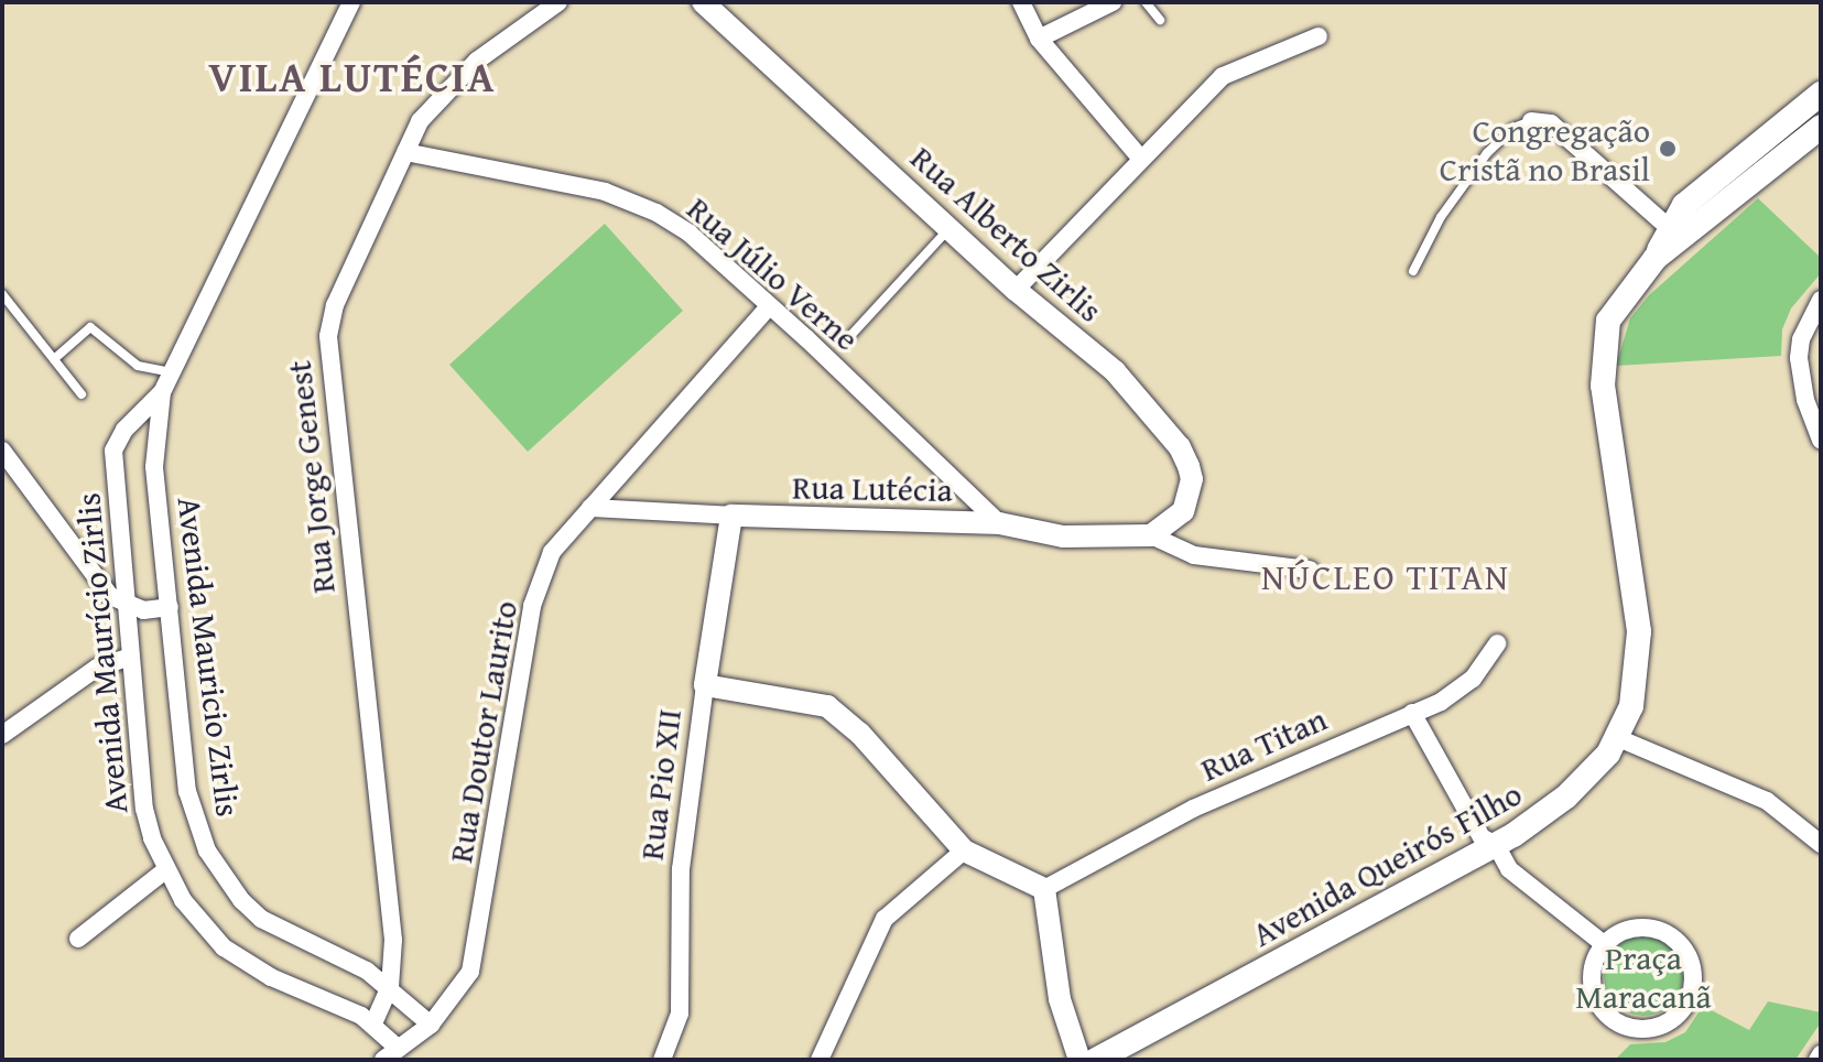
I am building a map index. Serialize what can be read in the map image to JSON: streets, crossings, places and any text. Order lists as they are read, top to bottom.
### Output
{
  "streets": {
    "main road": ["Avenida Queirós Filho"],
    "street": [
      "Rua Alberto Zirlis",
      "Rua Júlio Verne",
      "Rua Jorge Genest",
      "Rua Lutécia",
      "Avenida Maurício Zirlis",
      "Avenida Mauricio Zirlis",
      "Rua Doutor Laurito",
      "Rua Titan",
      "Rua Pio XII"
    ]
  },
  "crossings": [
    ["Rua Alberto Zirlis", "Rua Lutécia"],
    ["Rua Júlio Verne", "Rua Jorge Genest"],
    ["Rua Júlio Verne", "Rua Lutécia"],
    ["Rua Júlio Verne", "Rua Doutor Laurito"],
    ["Rua Jorge Genest", "Avenida Maurício Zirlis"],
    ["Rua Jorge Genest", "Avenida Mauricio Zirlis"],
    ["Rua Lutécia", "Rua Doutor Laurito"],
    ["Rua Lutécia", "Rua Pio XII"],
    ["Avenida Maurício Zirlis", "Avenida Mauricio Zirlis"],
    ["Avenida Maurício Zirlis", "Rua Doutor Laurito"],
    ["Avenida Mauricio Zirlis", "Rua Doutor Laurito"]
  ],
  "districts": ["VILA LUTÉCIA", "NÚCLEO TITAN"],
  "parks": ["Praça Maracanã"],
  "places": ["Congregação Cristã no Brasil"]
}
